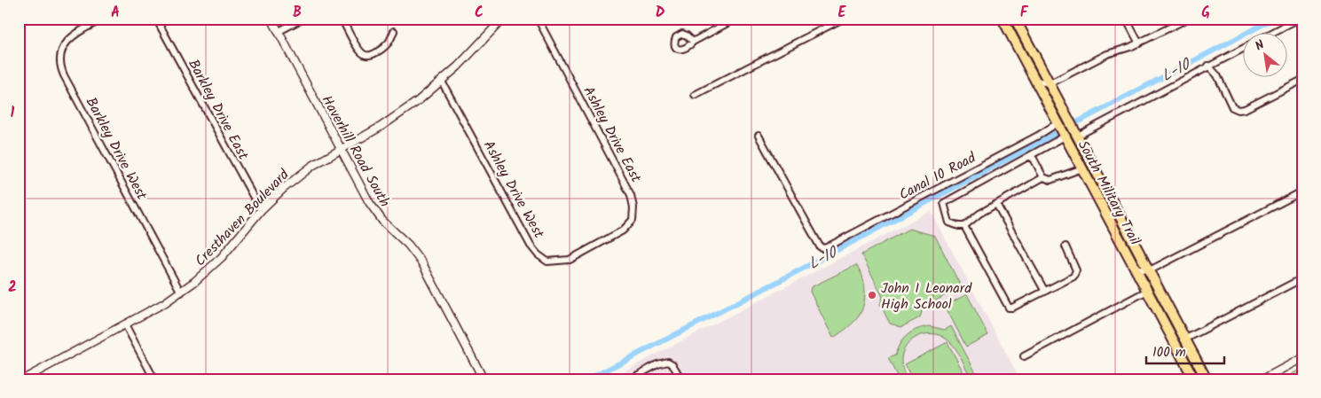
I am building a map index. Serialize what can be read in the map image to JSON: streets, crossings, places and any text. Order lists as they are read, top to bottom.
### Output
{
  "streets": {
    "main road": ["South Military Trail"],
    "street": [
      "Barkley Drive East",
      "Ashley Drive East",
      "Barkley Drive West",
      "Haverhill Road South",
      "Canal 10 Road",
      "Ashley Drive West",
      "Cresthaven Boulevard"
    ]
  },
  "crossings": [
    ["Barkley Drive East", "Cresthaven Boulevard"],
    ["Ashley Drive East", "Ashley Drive West"],
    ["Barkley Drive West", "Cresthaven Boulevard"],
    ["Haverhill Road South", "Cresthaven Boulevard"],
    ["Canal 10 Road", "South Military Trail"],
    ["Ashley Drive West", "Cresthaven Boulevard"]
  ],
  "water": ["L-10"],
  "places": ["John I Leonard High School"],
  "scale_bar": "100 m",
  "north": "top left",
  "grid": {
    "columns": [
      "A",
      "B",
      "C",
      "D",
      "E",
      "F",
      "G"
    ],
    "rows": ["1", "2"]
  }
}
